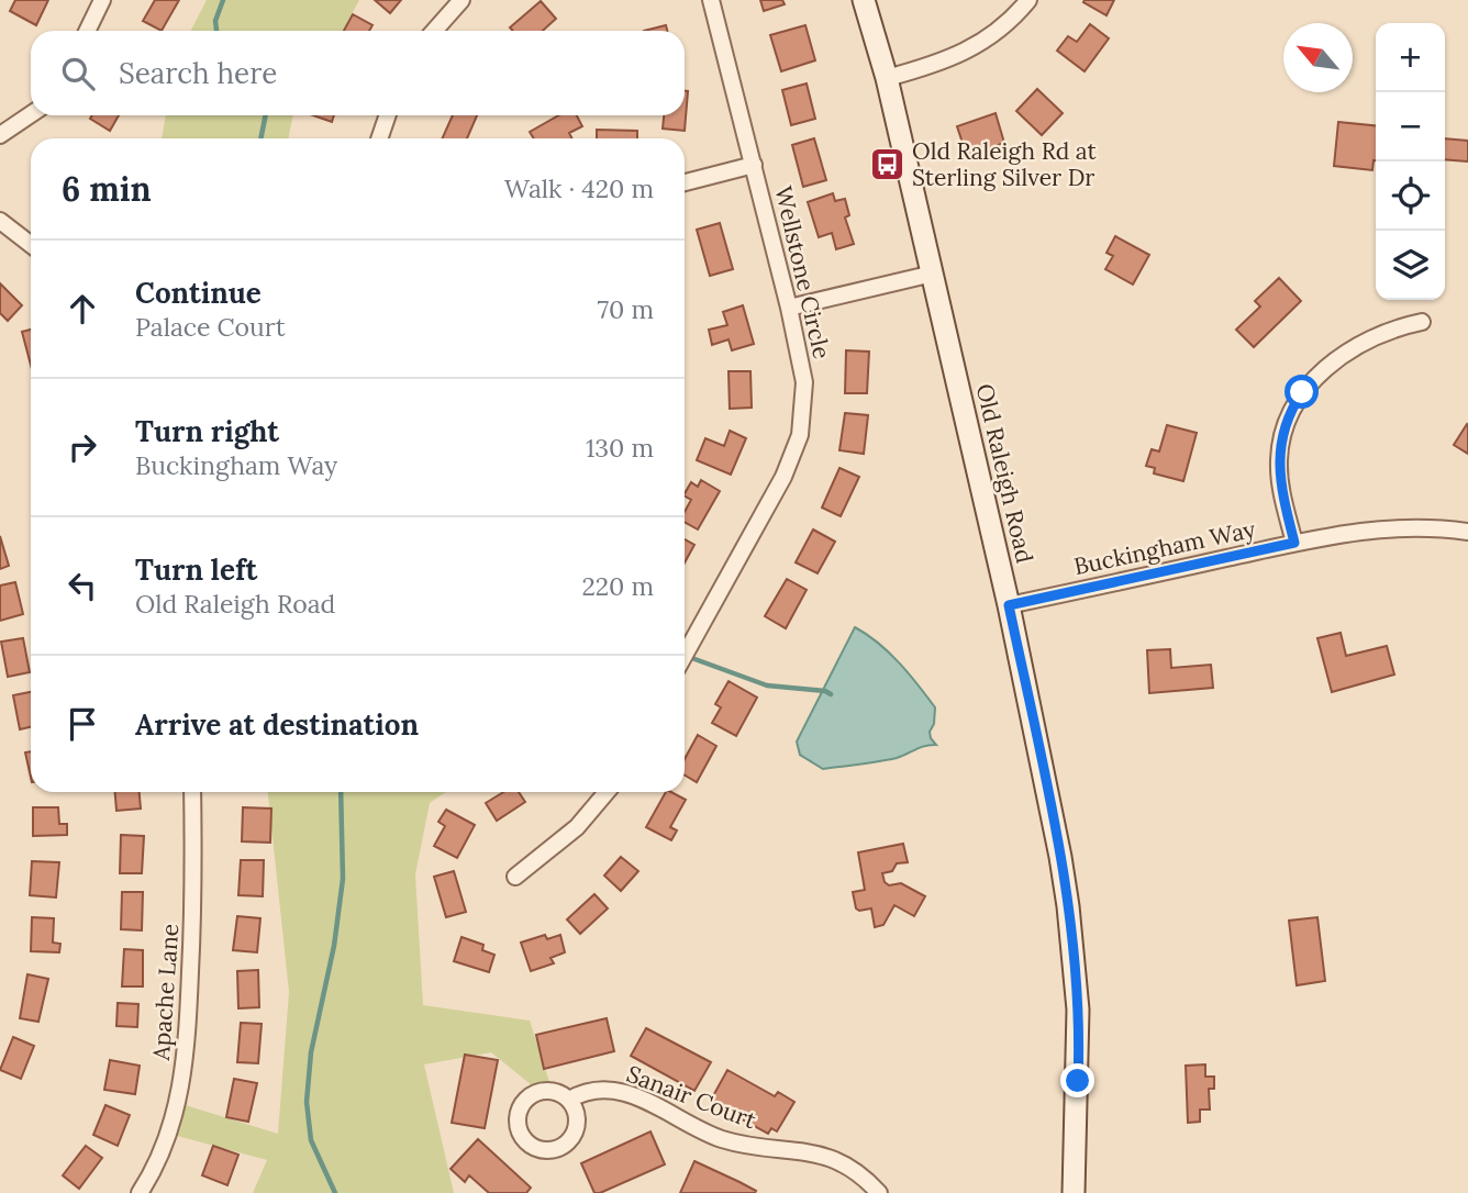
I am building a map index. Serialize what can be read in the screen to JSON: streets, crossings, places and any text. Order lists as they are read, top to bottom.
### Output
{
  "streets": {
    "main road": ["Old Raleigh Road"],
    "street": [
      "Wellstone Circle",
      "Buckingham Way",
      "Apache Lane",
      "Sanair Court"
    ]
  },
  "crossings": [
    ["Old Raleigh Road", "Buckingham Way"]
  ],
  "places": {
    "bus stop": ["Old Raleigh Rd at Sterling Silver Dr"]
  },
  "north": "top left",
  "page": {
    "map_buttons": ["+", "−"],
    "search": "Search here",
    "heading": ["6 min", "Walk · 420 m"],
    "list": [
      ["Continue", "Palace Court", "70 m"],
      ["Turn right", "Buckingham Way", "130 m"],
      ["Turn left", "Old Raleigh Road", "220 m"],
      "Arrive at destination"
    ]
  }
}
